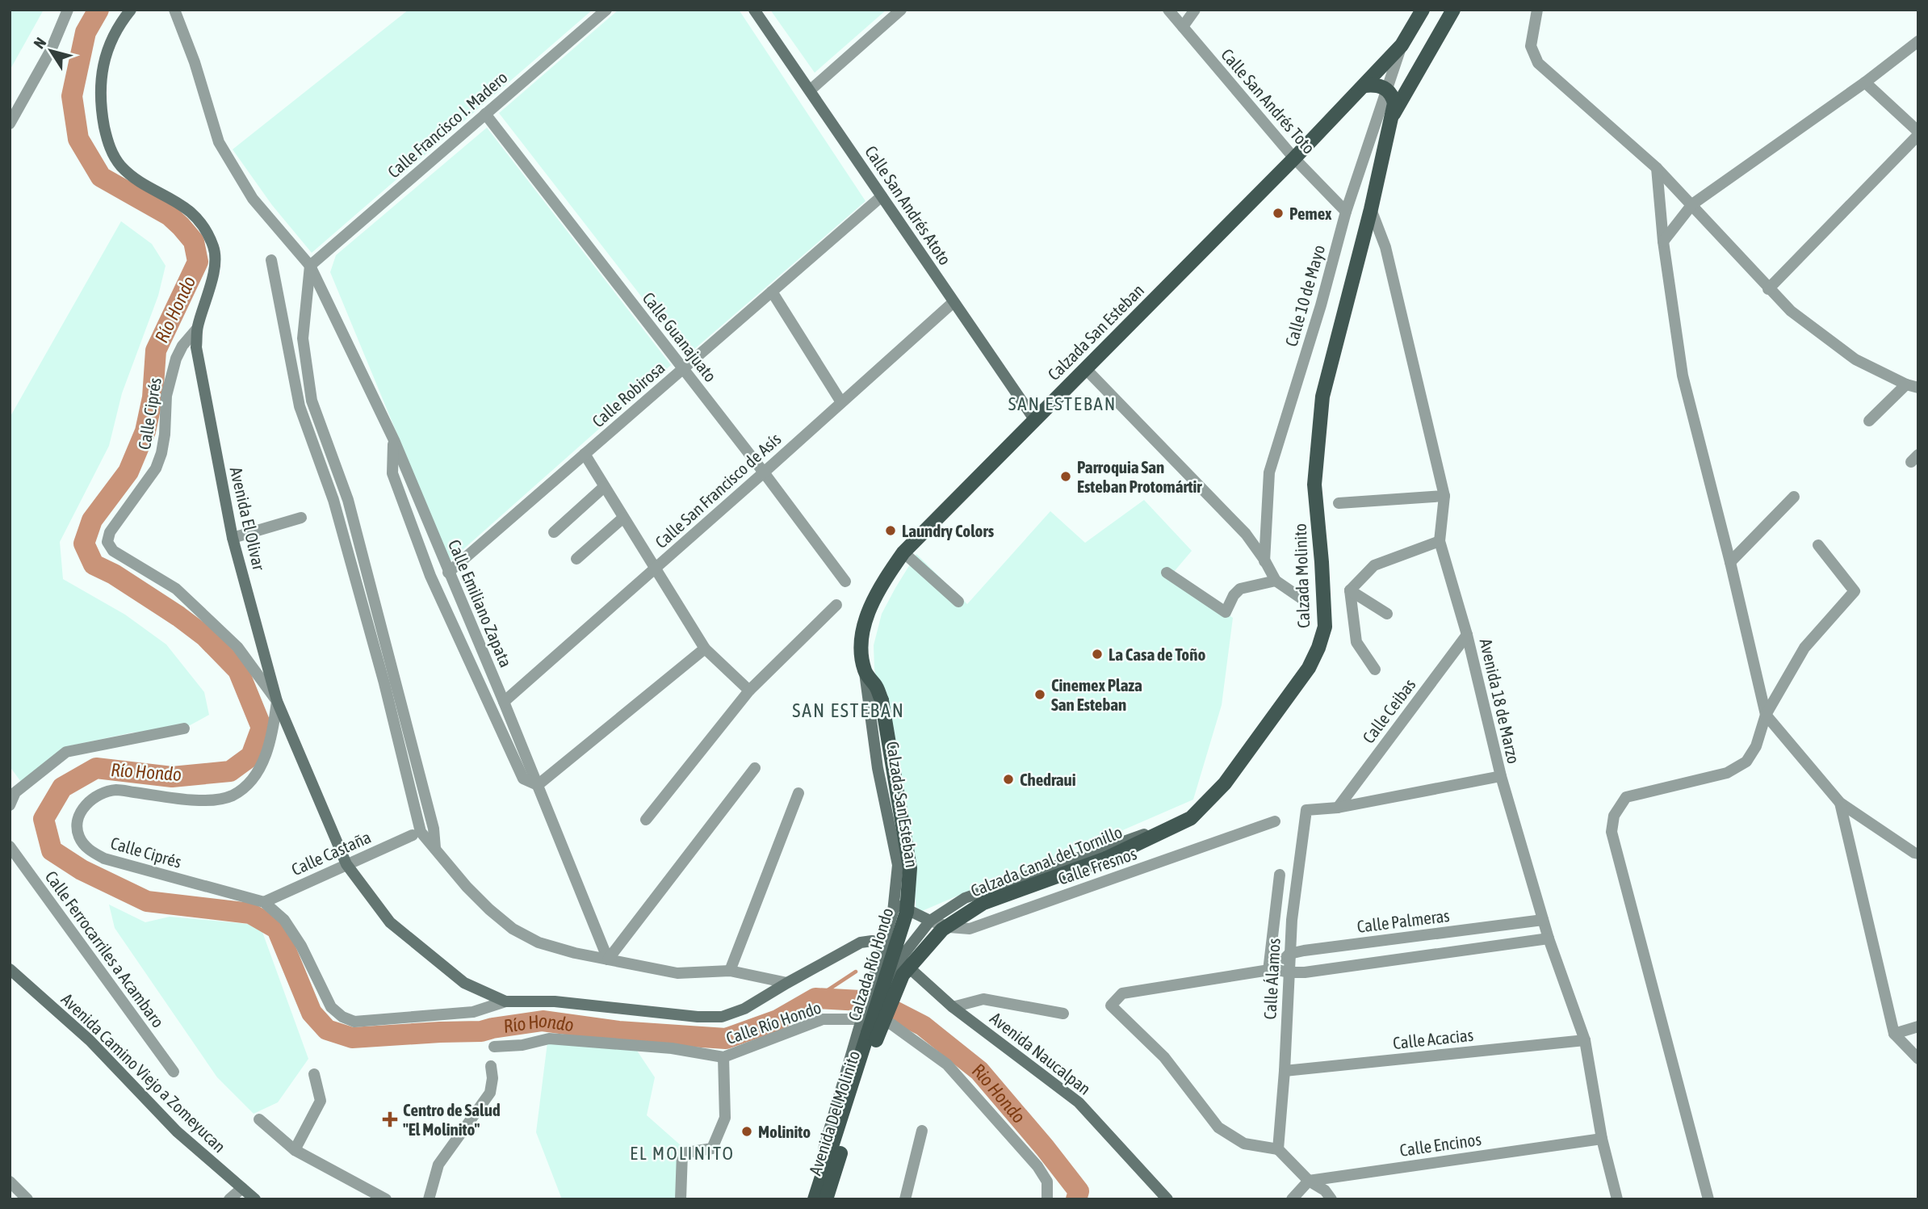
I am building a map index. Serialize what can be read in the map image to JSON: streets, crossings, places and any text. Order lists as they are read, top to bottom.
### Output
{
  "streets": {
    "main road": [
      "Calzada San Esteban",
      "Calzada Molinito",
      "Calzada Canal del Tornillo",
      "Calzada Río Hondo",
      "Avenida Del Molinito"
    ],
    "street": [
      "Calle San Andrés Toto",
      "Calle Francisco I. Madero",
      "Calle San Andrés Atoto",
      "Calle 10 de Mayo",
      "Calle Guanajuato",
      "Calle Robirosa",
      "Calle Ciprés",
      "Calle San Francisco de Asís",
      "Avenida El Olivar",
      "Calle Emiliano Zapata",
      "Avenida 18 de Marzo",
      "Calle Ceibas",
      "Calle Castaña",
      "Calle Fresnos",
      "Calle Palmeras",
      "Calle Ferrocarriles a Acambaro",
      "Calle Álamos",
      "Calle Río Hondo",
      "Calle Acacias",
      "Avenida Naucalpan",
      "Avenida Camino Viejo a Zomeyucan",
      "Calle Encinos"
    ]
  },
  "crossings": [
    ["Calle San Andrés Toto", "Calle 10 de Mayo"],
    ["Calle San Andrés Toto", "Calzada San Esteban"],
    ["Calle Francisco I. Madero", "Calle Guanajuato"],
    ["Calle Francisco I. Madero", "Calle Emiliano Zapata"],
    ["Calle San Andrés Atoto", "Calzada San Esteban"],
    ["Calle San Andrés Atoto", "Calle Robirosa"],
    ["Calle San Andrés Atoto", "Calle San Francisco de Asís"],
    ["Calle 10 de Mayo", "Calzada San Esteban"],
    ["Calzada San Esteban", "Calzada Río Hondo"],
    ["Calzada San Esteban", "Avenida Naucalpan"],
    ["Calle Guanajuato", "Calle Robirosa"],
    ["Calle Guanajuato", "Calle San Francisco de Asís"],
    ["Calle Robirosa", "Calle Emiliano Zapata"],
    ["Calle Ciprés", "Avenida El Olivar"],
    ["Calle Ciprés", "Calle Castaña"],
    ["Calle Ciprés", "Calle Río Hondo"],
    ["Calle San Francisco de Asís", "Calle Emiliano Zapata"],
    ["Avenida El Olivar", "Calle Castaña"],
    ["Avenida El Olivar", "Calle Río Hondo"],
    ["Calzada Molinito", "Avenida 18 de Marzo"],
    ["Calzada Molinito", "Calzada Canal del Tornillo"],
    ["Calzada Molinito", "Calle Fresnos"],
    ["Calzada Molinito", "Calzada Río Hondo"],
    ["Avenida 18 de Marzo", "Calle Ceibas"],
    ["Avenida 18 de Marzo", "Calle Palmeras"],
    ["Avenida 18 de Marzo", "Calle Acacias"],
    ["Avenida 18 de Marzo", "Calle Encinos"],
    ["Calle Ceibas", "Calle Álamos"],
    ["Calzada Canal del Tornillo", "Avenida Naucalpan"],
    ["Calzada Canal del Tornillo", "Avenida Del Molinito"],
    ["Calle Fresnos", "Calzada Río Hondo"],
    ["Calle Palmeras", "Calle Álamos"],
    ["Calzada Río Hondo", "Calle Río Hondo"],
    ["Calzada Río Hondo", "Avenida Naucalpan"],
    ["Calle Álamos", "Calle Acacias"],
    ["Avenida Naucalpan", "Avenida Del Molinito"]
  ],
  "districts": ["SAN ESTEBAN", "SAN ESTEBAN", "EL MOLINITO"],
  "water": ["Río Hondo", "Rio Hondo"],
  "places": {
    "other": [
      "Pemex",
      "Parroquia San Esteban Protomártir",
      "Laundry Colors",
      "La Casa de Toño",
      "Cinemex Plaza San Esteban",
      "Chedraui",
      "Molinito"
    ],
    "health": ["Centro de Salud \"El Molinito\""]
  },
  "north": "top left"
}
